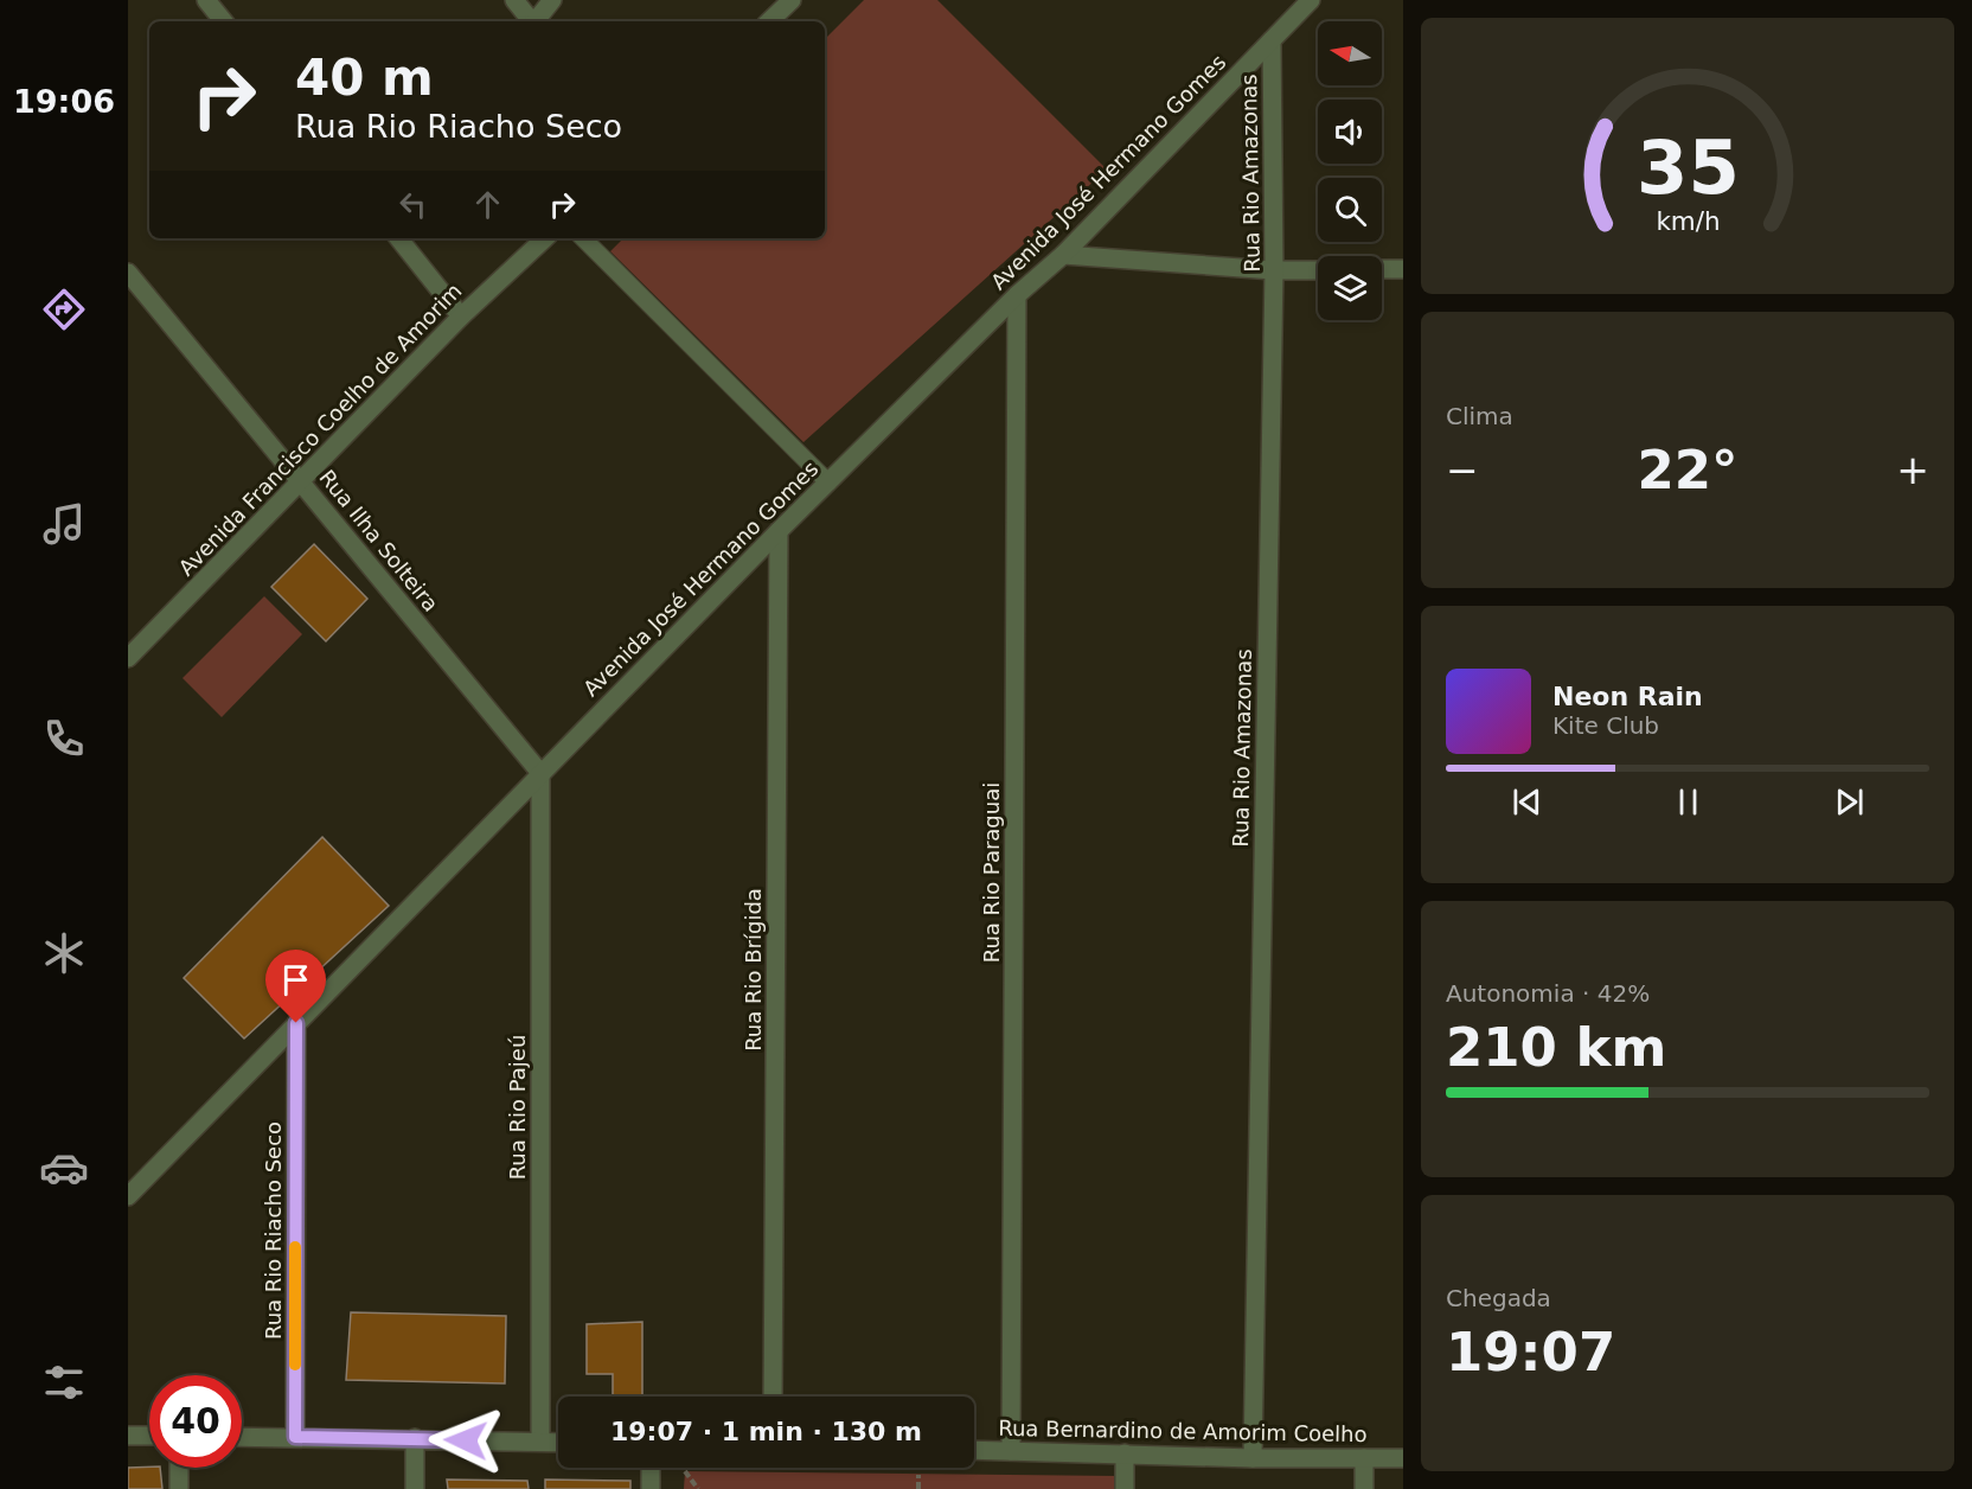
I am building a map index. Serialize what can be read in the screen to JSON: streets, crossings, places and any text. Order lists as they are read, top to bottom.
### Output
{
  "streets": {
    "street": [
      "Avenida José Hermano Gomes",
      "Rua Rio Amazonas",
      "Avenida Francisco Coelho de Amorim",
      "Rua Ilha Solteira",
      "Rua Rio Paraguai",
      "Rua Rio Brígida",
      "Rua Rio Pajeú",
      "Rua Rio Riacho Seco",
      "Rua Bernardino de Amorim Coelho"
    ]
  },
  "crossings": [
    ["Avenida José Hermano Gomes", "Rua Rio Amazonas"],
    ["Avenida José Hermano Gomes", "Rua Ilha Solteira"],
    ["Avenida José Hermano Gomes", "Rua Rio Paraguai"],
    ["Avenida José Hermano Gomes", "Rua Rio Brígida"],
    ["Avenida José Hermano Gomes", "Rua Rio Pajeú"],
    ["Avenida José Hermano Gomes", "Rua Rio Riacho Seco"],
    ["Rua Rio Amazonas", "Rua Bernardino de Amorim Coelho"],
    ["Avenida Francisco Coelho de Amorim", "Rua Ilha Solteira"],
    ["Rua Ilha Solteira", "Rua Rio Pajeú"],
    ["Rua Rio Paraguai", "Rua Bernardino de Amorim Coelho"]
  ],
  "north": "left",
  "page": {
    "tabs": "19:06",
    "turn": ["40 m", "Rua Rio Riacho Seco"],
    "tile": [
      "Clima",
      ["Autonomia · 42%", "210 km"],
      ["Chegada", "19:07"]
    ],
    "heat": ["−", "22°", "+"],
    "song": ["Neon Rain", "Kite Club"],
    "limit": "40",
    "trip": "19:07 · 1 min · 130 m",
    "gauge": ["35", "km/h"]
  }
}
